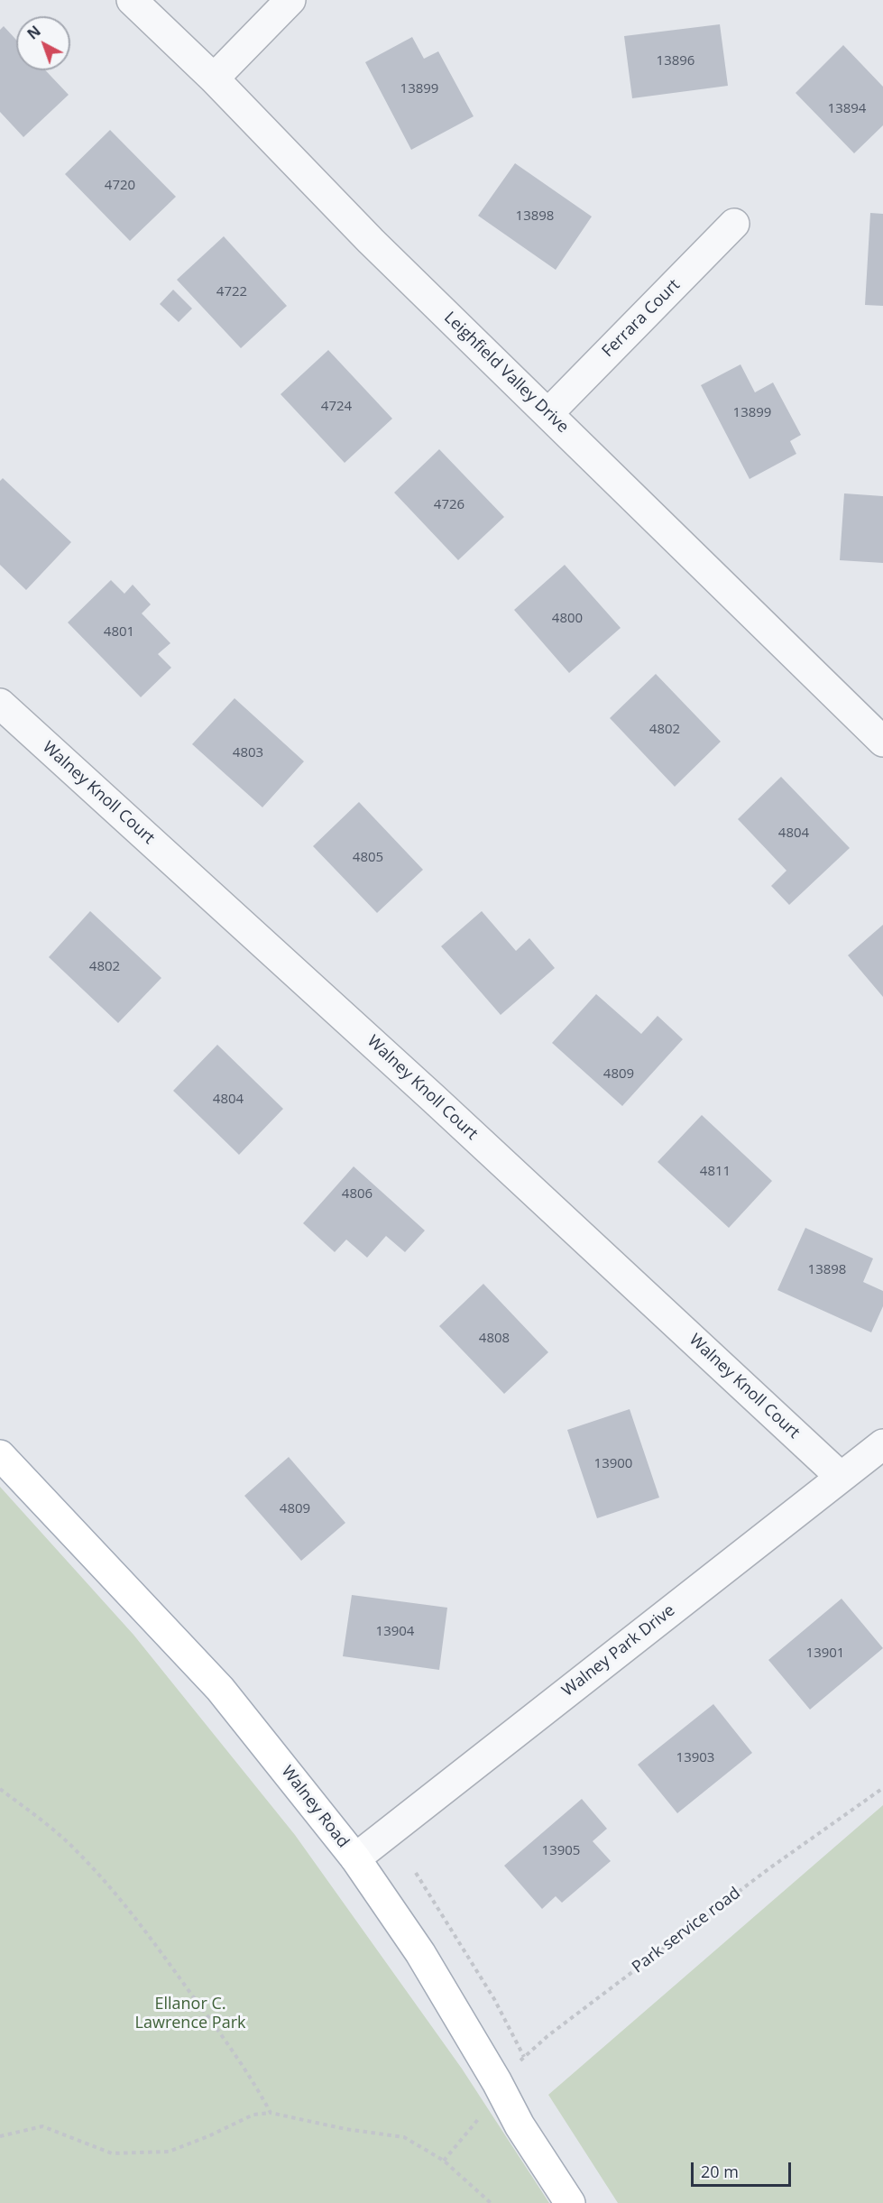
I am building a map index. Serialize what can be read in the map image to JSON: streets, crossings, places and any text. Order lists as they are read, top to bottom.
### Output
{
  "streets": {
    "main road": ["Walney Road"],
    "street": [
      "Ferrara Court",
      "Leighfield Valley Drive",
      "Walney Knoll Court",
      "Walney Park Drive"
    ],
    "path": ["Park service road"]
  },
  "crossings": [
    ["Ferrara Court", "Leighfield Valley Drive"],
    ["Walney Knoll Court", "Walney Park Drive"],
    ["Walney Park Drive", "Walney Road"],
    ["Walney Road", "Park service road"]
  ],
  "parks": ["Ellanor C. Lawrence Park"],
  "house_numbers": [
    "13896",
    "13899",
    "13894",
    "4720",
    "13898",
    "4722",
    "4724",
    "13899",
    "4726",
    "4800",
    "4801",
    "4802",
    "4803",
    "4804",
    "4805",
    "4802",
    "4809",
    "4804",
    "4811",
    "4806",
    "13898",
    "4808",
    "13900",
    "4809",
    "13904",
    "13901",
    "13903",
    "13905"
  ],
  "scale_bar": "20 m",
  "north": "top left"
}
